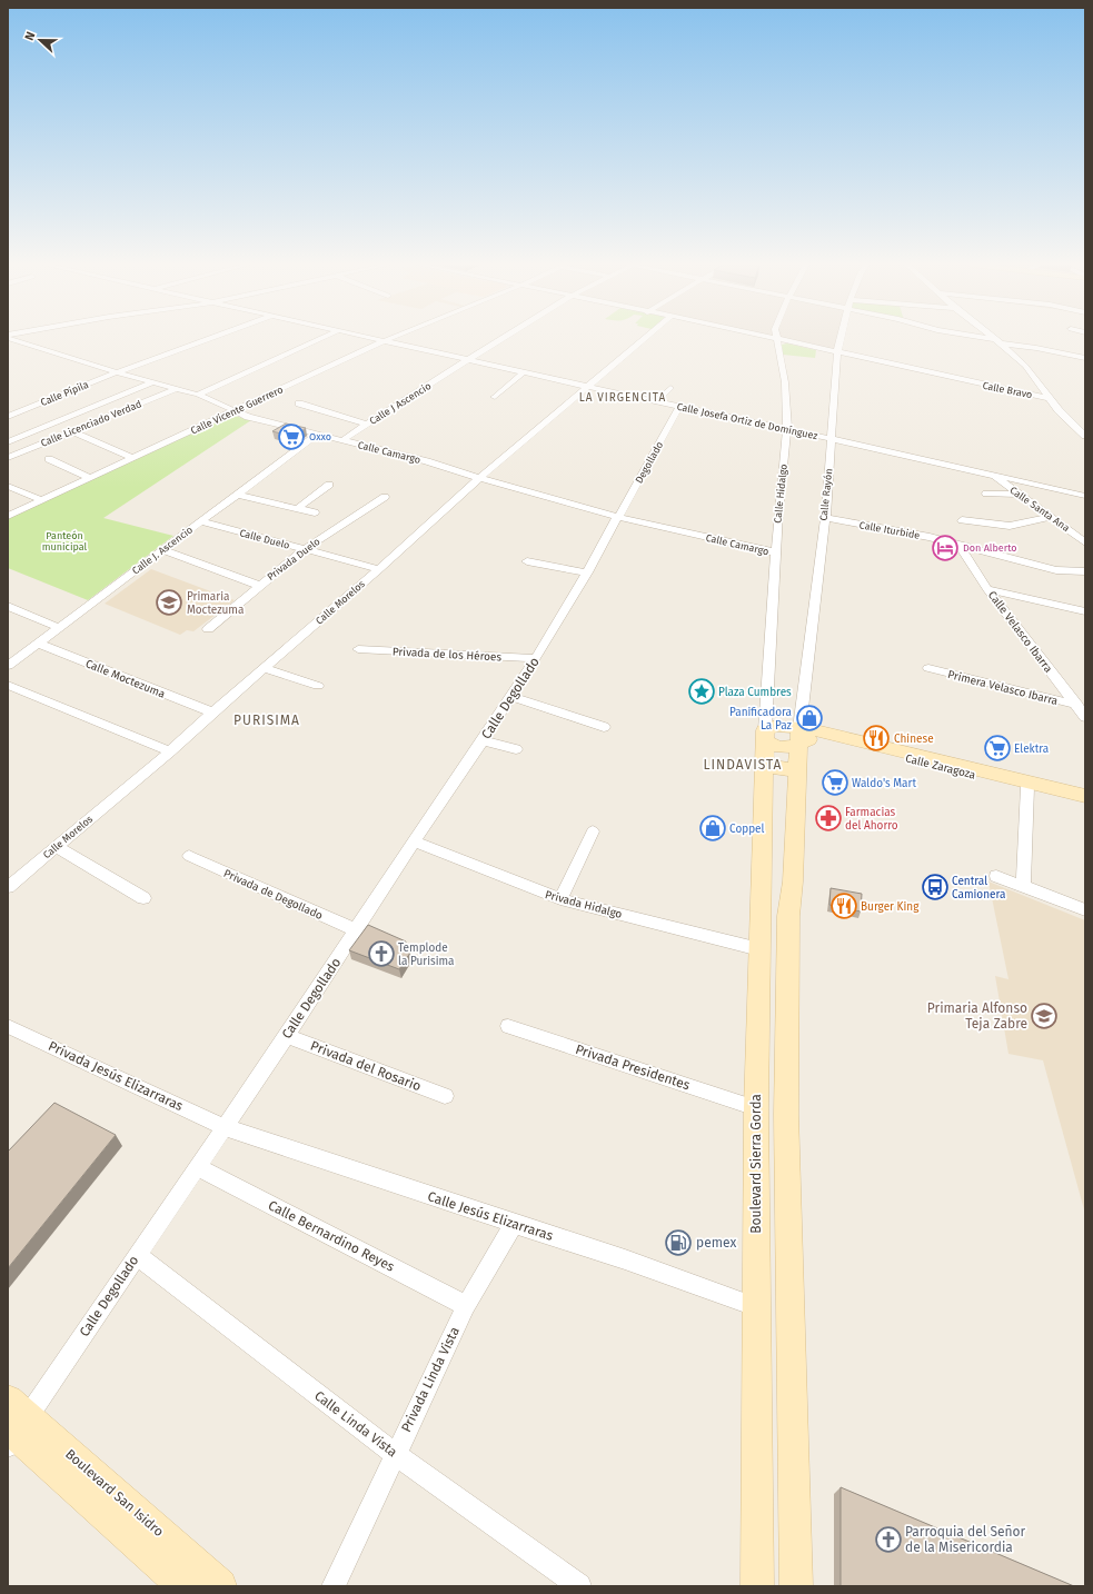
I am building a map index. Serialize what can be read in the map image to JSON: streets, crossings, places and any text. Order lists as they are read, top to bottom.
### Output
{
  "streets": {
    "main road": ["Calle Zaragoza", "Boulevard Sierra Gorda", "Boulevard San Isidro"],
    "street": [
      "Calle Bravo",
      "Calle Pípila",
      "Calle J Ascencio",
      "Calle Vicente Guerrero",
      "Calle Josefa Ortiz de Domínguez",
      "Calle Licenciado Verdad",
      "Calle Camargo",
      "Degollado",
      "Calle Hidalgo",
      "Calle Rayón",
      "Calle Santa Ana",
      "Calle Iturbide",
      "Calle Duelo",
      "Calle J. Ascencio",
      "Privada Duelo",
      "Calle Morelos",
      "Calle Velasco Ibarra",
      "Privada de los Héroes",
      "Calle Moctezuma",
      "Primera Velasco Ibarra",
      "Calle Degollado",
      "Privada de Degollado",
      "Privada Hidalgo",
      "Privada del Rosario",
      "Privada Presidentes",
      "Privada Jesús Elizarraras",
      "Calle Jesús Elizarraras",
      "Calle Bernardino Reyes",
      "Privada Linda Vista",
      "Calle Linda Vista"
    ]
  },
  "crossings": [
    ["Calle Bravo", "Calle Hidalgo"],
    ["Calle Bravo", "Calle Rayón"],
    ["Calle Pípila", "Calle Camargo"],
    ["Calle J Ascencio", "Calle Josefa Ortiz de Domínguez"],
    ["Calle J Ascencio", "Calle Camargo"],
    ["Calle Vicente Guerrero", "Calle Josefa Ortiz de Domínguez"],
    ["Calle Vicente Guerrero", "Calle Camargo"],
    ["Calle Josefa Ortiz de Domínguez", "Degollado"],
    ["Calle Josefa Ortiz de Domínguez", "Calle Hidalgo"],
    ["Calle Josefa Ortiz de Domínguez", "Calle Rayón"],
    ["Calle Josefa Ortiz de Domínguez", "Calle Santa Ana"],
    ["Calle Josefa Ortiz de Domínguez", "Calle Morelos"],
    ["Calle Licenciado Verdad", "Calle Camargo"],
    ["Calle Camargo", "Degollado"],
    ["Calle Camargo", "Calle Hidalgo"],
    ["Calle Camargo", "Calle J. Ascencio"],
    ["Calle Camargo", "Calle Morelos"],
    ["Degollado", "Calle Degollado"],
    ["Calle Hidalgo", "Boulevard Sierra Gorda"],
    ["Calle Rayón", "Calle Iturbide"],
    ["Calle Rayón", "Calle Zaragoza"],
    ["Calle Iturbide", "Calle Velasco Ibarra"],
    ["Calle Duelo", "Calle J. Ascencio"],
    ["Calle Duelo", "Privada Duelo"],
    ["Calle Duelo", "Calle Morelos"],
    ["Calle J. Ascencio", "Calle Moctezuma"],
    ["Calle Morelos", "Calle Moctezuma"],
    ["Calle Velasco Ibarra", "Primera Velasco Ibarra"],
    ["Privada de los Héroes", "Calle Degollado"],
    ["Calle Degollado", "Privada de Degollado"],
    ["Calle Degollado", "Privada Hidalgo"],
    ["Calle Degollado", "Privada del Rosario"],
    ["Calle Degollado", "Privada Jesús Elizarraras"],
    ["Calle Degollado", "Calle Jesús Elizarraras"],
    ["Calle Degollado", "Calle Bernardino Reyes"],
    ["Calle Degollado", "Calle Linda Vista"],
    ["Calle Degollado", "Boulevard San Isidro"],
    ["Privada Hidalgo", "Boulevard Sierra Gorda"],
    ["Privada Presidentes", "Boulevard Sierra Gorda"],
    ["Privada Jesús Elizarraras", "Calle Jesús Elizarraras"],
    ["Boulevard Sierra Gorda", "Calle Jesús Elizarraras"],
    ["Calle Jesús Elizarraras", "Privada Linda Vista"],
    ["Calle Bernardino Reyes", "Privada Linda Vista"],
    ["Privada Linda Vista", "Calle Linda Vista"]
  ],
  "districts": ["LA VIRGENCITA", "PURISIMA", "LINDAVISTA"],
  "parks": ["Panteón municipal"],
  "places": {
    "supermarket": ["Oxxo", "Elektra", "Waldo's Mart"],
    "hotel": ["Don Alberto"],
    "school or university": ["Primaria Moctezuma", "Primaria Alfonso Teja Zabre"],
    "place": ["Plaza Cumbres"],
    "shop": ["Panificadora La Paz", "Coppel"],
    "restaurant": ["Chinese", "Burger King"],
    "pharmacy": ["Farmacias del Ahorro"],
    "bus stop": ["Central Camionera"],
    "church": ["Templode la Purisima", "Parroquia del Señor de la Misericordia"],
    "fuel station": ["pemex"]
  },
  "north": "left"
}
